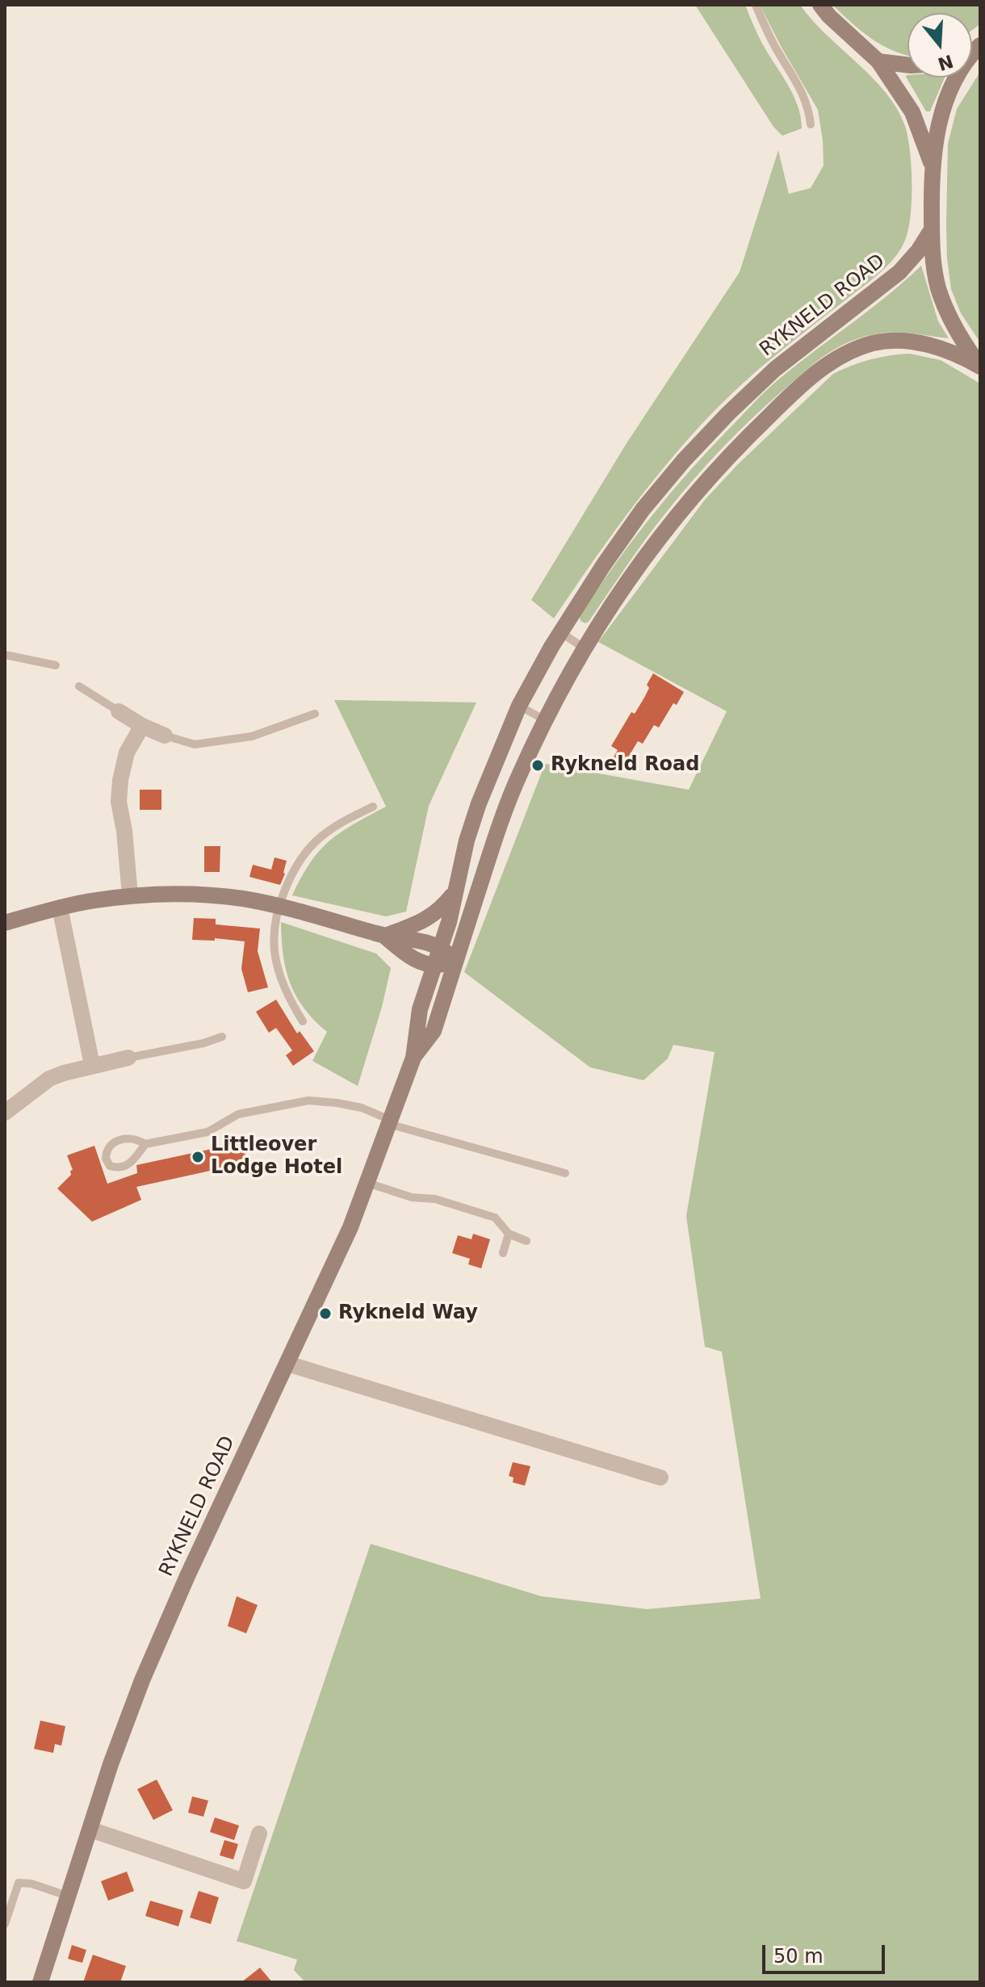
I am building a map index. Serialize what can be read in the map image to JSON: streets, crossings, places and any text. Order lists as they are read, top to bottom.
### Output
{
  "streets": {
    "street": ["RYKNELD ROAD"]
  },
  "places": ["Rykneld Road", "Littleover Lodge Hotel", "Rykneld Way"],
  "scale_bar": "50 m",
  "north": "bottom"
}
